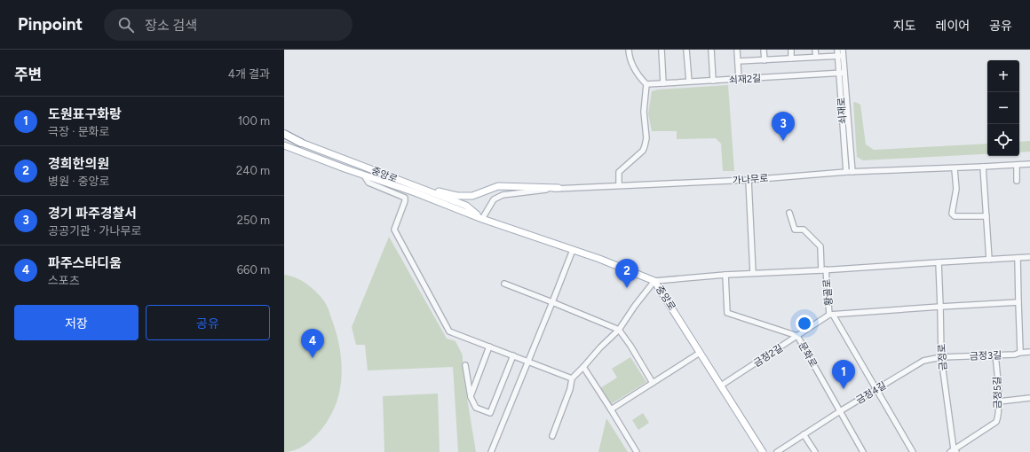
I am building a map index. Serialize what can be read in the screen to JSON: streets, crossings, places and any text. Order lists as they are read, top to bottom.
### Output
{
  "streets": {
    "main road": ["중앙로"],
    "street": [
      "쇠재2길",
      "쇠재로",
      "가나무로",
      "황골로",
      "문화로",
      "금정2길",
      "금정3길",
      "금정로",
      "금정4길",
      "금정5길"
    ]
  },
  "crossings": [
    ["쇠재2길", "쇠재로"],
    ["쇠재로", "가나무로"],
    ["중앙로", "가나무로"],
    ["중앙로", "금정2길"],
    ["황골로", "금정2길"],
    ["문화로", "금정2길"],
    ["문화로", "금정4길"],
    ["금정2길", "금정로"],
    ["금정3길", "금정로"],
    ["금정3길", "금정4길"],
    ["금정3길", "금정5길"],
    ["금정로", "금정4길"],
    ["금정로", "금정5길"]
  ],
  "page": {
    "header": "Pinpoint",
    "search": "장소 검색",
    "nav": ["지도", "레이어", "공유"],
    "heading": ["주변", "4개 결과"],
    "map_buttons": ["+", "−"],
    "list": [
      {
        "mark": "1",
        "name": "도원표구화랑",
        "note": "극장 · 문화로",
        "value": "100 m"
      },
      {
        "mark": "2",
        "name": "경희한의원",
        "note": "병원 · 중앙로",
        "value": "240 m"
      },
      {
        "mark": "3",
        "name": "경기 파주경찰서",
        "note": "공공기관 · 가나무로",
        "value": "250 m"
      },
      {
        "mark": "4",
        "name": "파주스타디움",
        "note": "스포츠",
        "value": "660 m"
      }
    ],
    "pins": [
      "3",
      "2",
      "4",
      "1"
    ],
    "buttons": ["저장", "공유"]
  }
}
